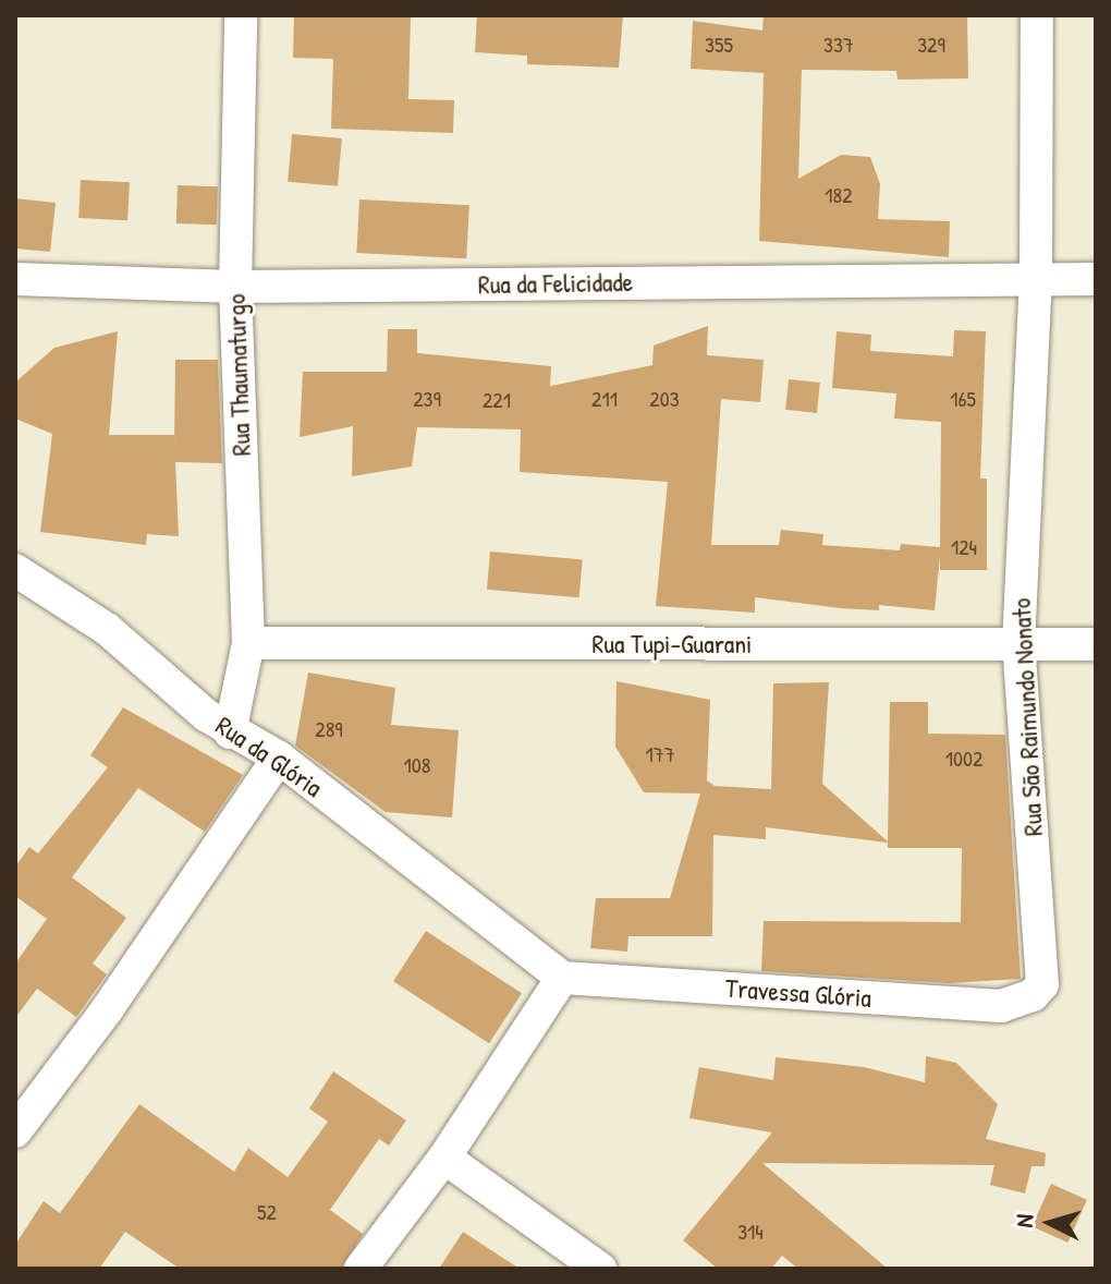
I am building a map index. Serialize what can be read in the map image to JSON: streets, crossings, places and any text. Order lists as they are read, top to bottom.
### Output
{
  "streets": {
    "street": [
      "Rua da Felicidade",
      "Rua Thaumaturgo",
      "Rua Tupi-Guarani",
      "Rua São Raimundo Nonato",
      "Rua da Glória",
      "Travessa Glória"
    ]
  },
  "crossings": [
    ["Rua da Felicidade", "Rua Thaumaturgo"],
    ["Rua da Felicidade", "Rua São Raimundo Nonato"],
    ["Rua Thaumaturgo", "Rua Tupi-Guarani"],
    ["Rua Thaumaturgo", "Rua da Glória"],
    ["Rua Tupi-Guarani", "Rua São Raimundo Nonato"],
    ["Rua São Raimundo Nonato", "Travessa Glória"],
    ["Rua da Glória", "Travessa Glória"]
  ],
  "house_numbers": [
    "355",
    "337",
    "329",
    "182",
    "239",
    "211",
    "203",
    "165",
    "221",
    "124",
    "289",
    "177",
    "1002",
    "108",
    "52",
    "314"
  ],
  "north": "left"
}
